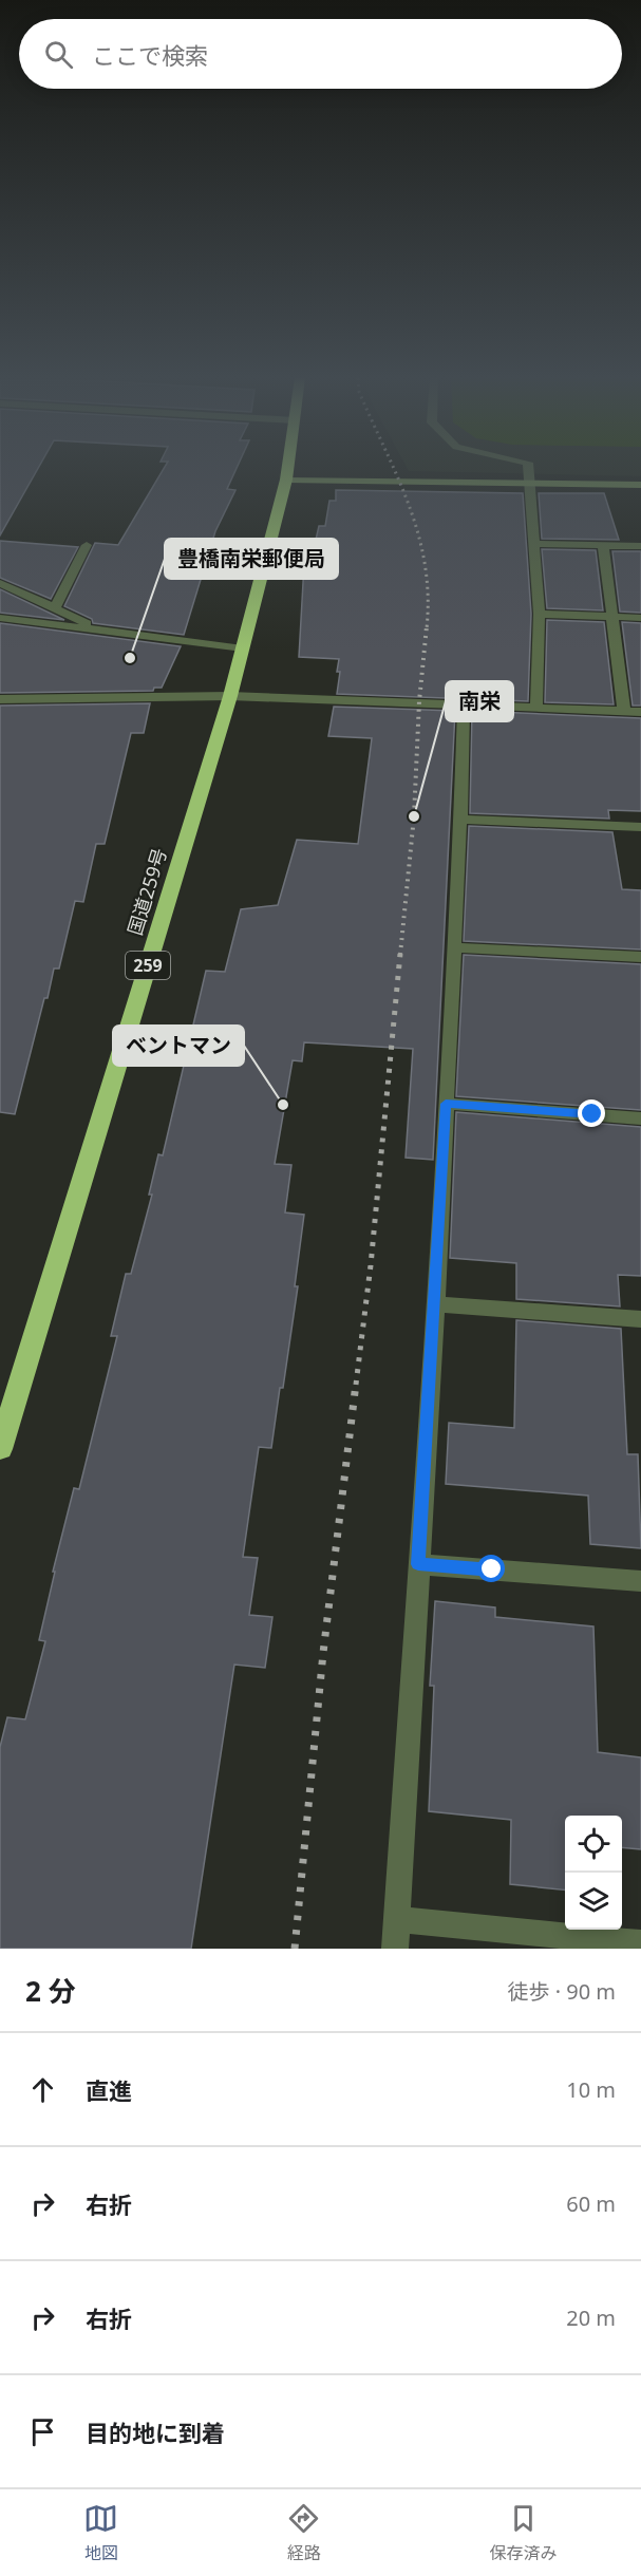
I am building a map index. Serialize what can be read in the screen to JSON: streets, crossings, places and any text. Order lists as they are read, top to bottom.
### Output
{
  "streets": {
    "highway": ["国道259号", "259"]
  },
  "places": ["豊橋南栄郵便局", "南栄", "ベントマン"],
  "page": {
    "search": "ここで検索",
    "heading": ["2 分", "徒歩 · 90 m"],
    "list": [
      ["直進", "10 m"],
      ["右折", "60 m"],
      ["右折", "20 m"],
      "目的地に到着"
    ],
    "nav": ["地図", "経路", "保存済み"]
  }
}
